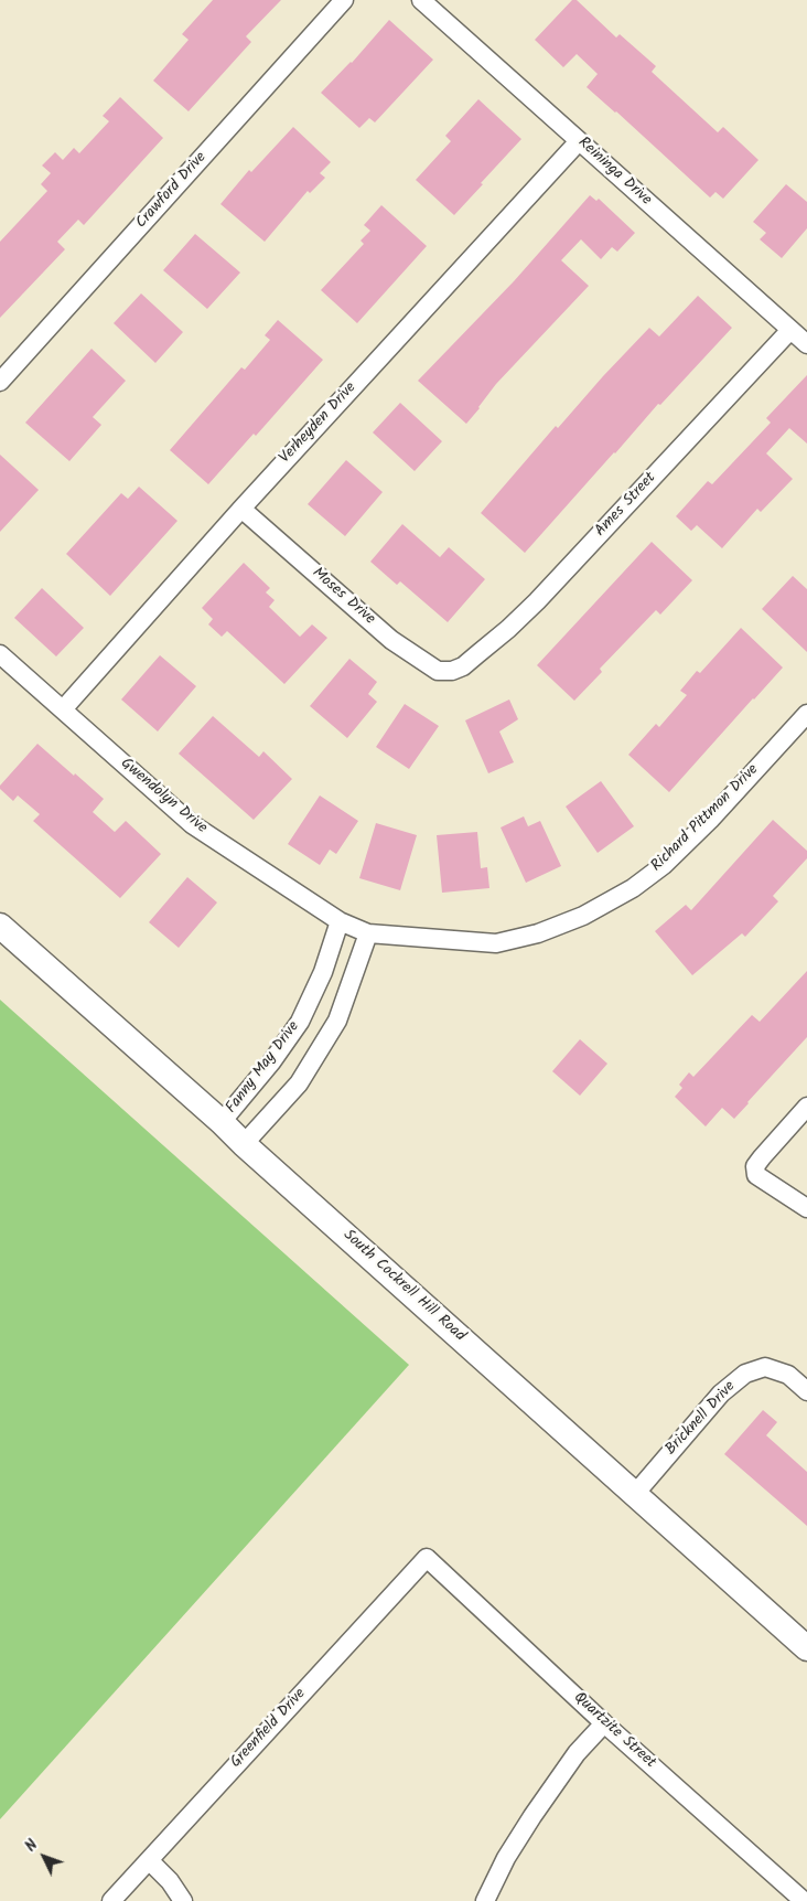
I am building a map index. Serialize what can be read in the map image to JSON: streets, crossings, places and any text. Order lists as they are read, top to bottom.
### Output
{
  "streets": {
    "main road": ["South Cockrell Hill Road"],
    "street": [
      "Reininga Drive",
      "Crawford Drive",
      "Verheyden Drive",
      "Ames Street",
      "Moses Drive",
      "Gwendolyn Drive",
      "Richard Pittmon Drive",
      "Fanny May Drive",
      "Bricknell Drive",
      "Greenfield Drive",
      "Quartzite Street"
    ]
  },
  "crossings": [
    ["Reininga Drive", "Verheyden Drive"],
    ["Reininga Drive", "Ames Street"],
    ["Verheyden Drive", "Moses Drive"],
    ["Verheyden Drive", "Gwendolyn Drive"],
    ["Ames Street", "Moses Drive"],
    ["Gwendolyn Drive", "Richard Pittmon Drive"],
    ["Gwendolyn Drive", "Fanny May Drive"],
    ["Richard Pittmon Drive", "Fanny May Drive"],
    ["Fanny May Drive", "South Cockrell Hill Road"],
    ["South Cockrell Hill Road", "Bricknell Drive"],
    ["Greenfield Drive", "Quartzite Street"]
  ],
  "north": "top left"
}
